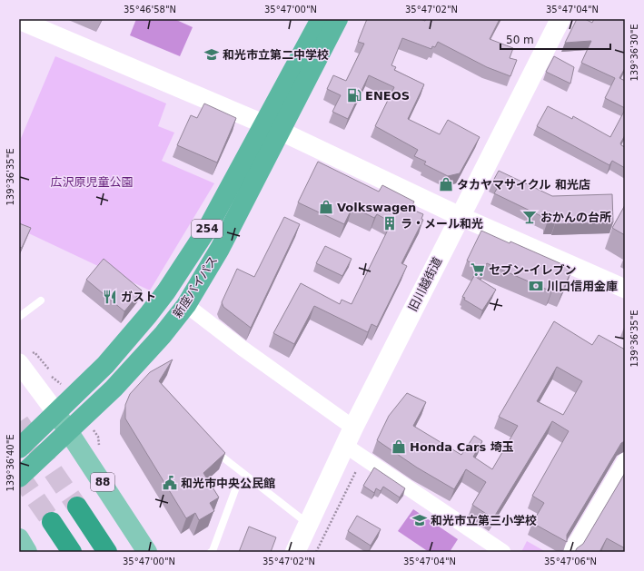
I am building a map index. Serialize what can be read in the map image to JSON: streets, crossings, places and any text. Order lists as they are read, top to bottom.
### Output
{
  "streets": {
    "highway": ["254", "新座バイパス"],
    "main road": ["旧川越街道", "88"]
  },
  "crossings": [
    ["新座バイパス", "88"]
  ],
  "parks": ["広沢原児童公園"],
  "places": {
    "school or university": ["和光市立第二中学校", "和光市立第三小学校"],
    "fuel station": ["ENEOS"],
    "shop": ["タカヤマサイクル 和光店", "Volkswagen", "Honda Cars 埼玉"],
    "bar": ["おかんの台所"],
    "building": ["ラ・メール和光"],
    "supermarket": ["セブン-イレブン"],
    "bank": ["川口信用金庫"],
    "restaurant": ["ガスト"],
    "public building": ["和光市中央公民館"]
  },
  "scale_bar": "50 m",
  "coordinates": [
    "35°46'58\"N",
    "35°47'00\"N",
    "35°47'02\"N",
    "35°47'04\"N",
    "139°36'30\"E",
    "139°36'35\"E",
    "139°36'40\"E",
    "35°47'06\"N"
  ]
}
